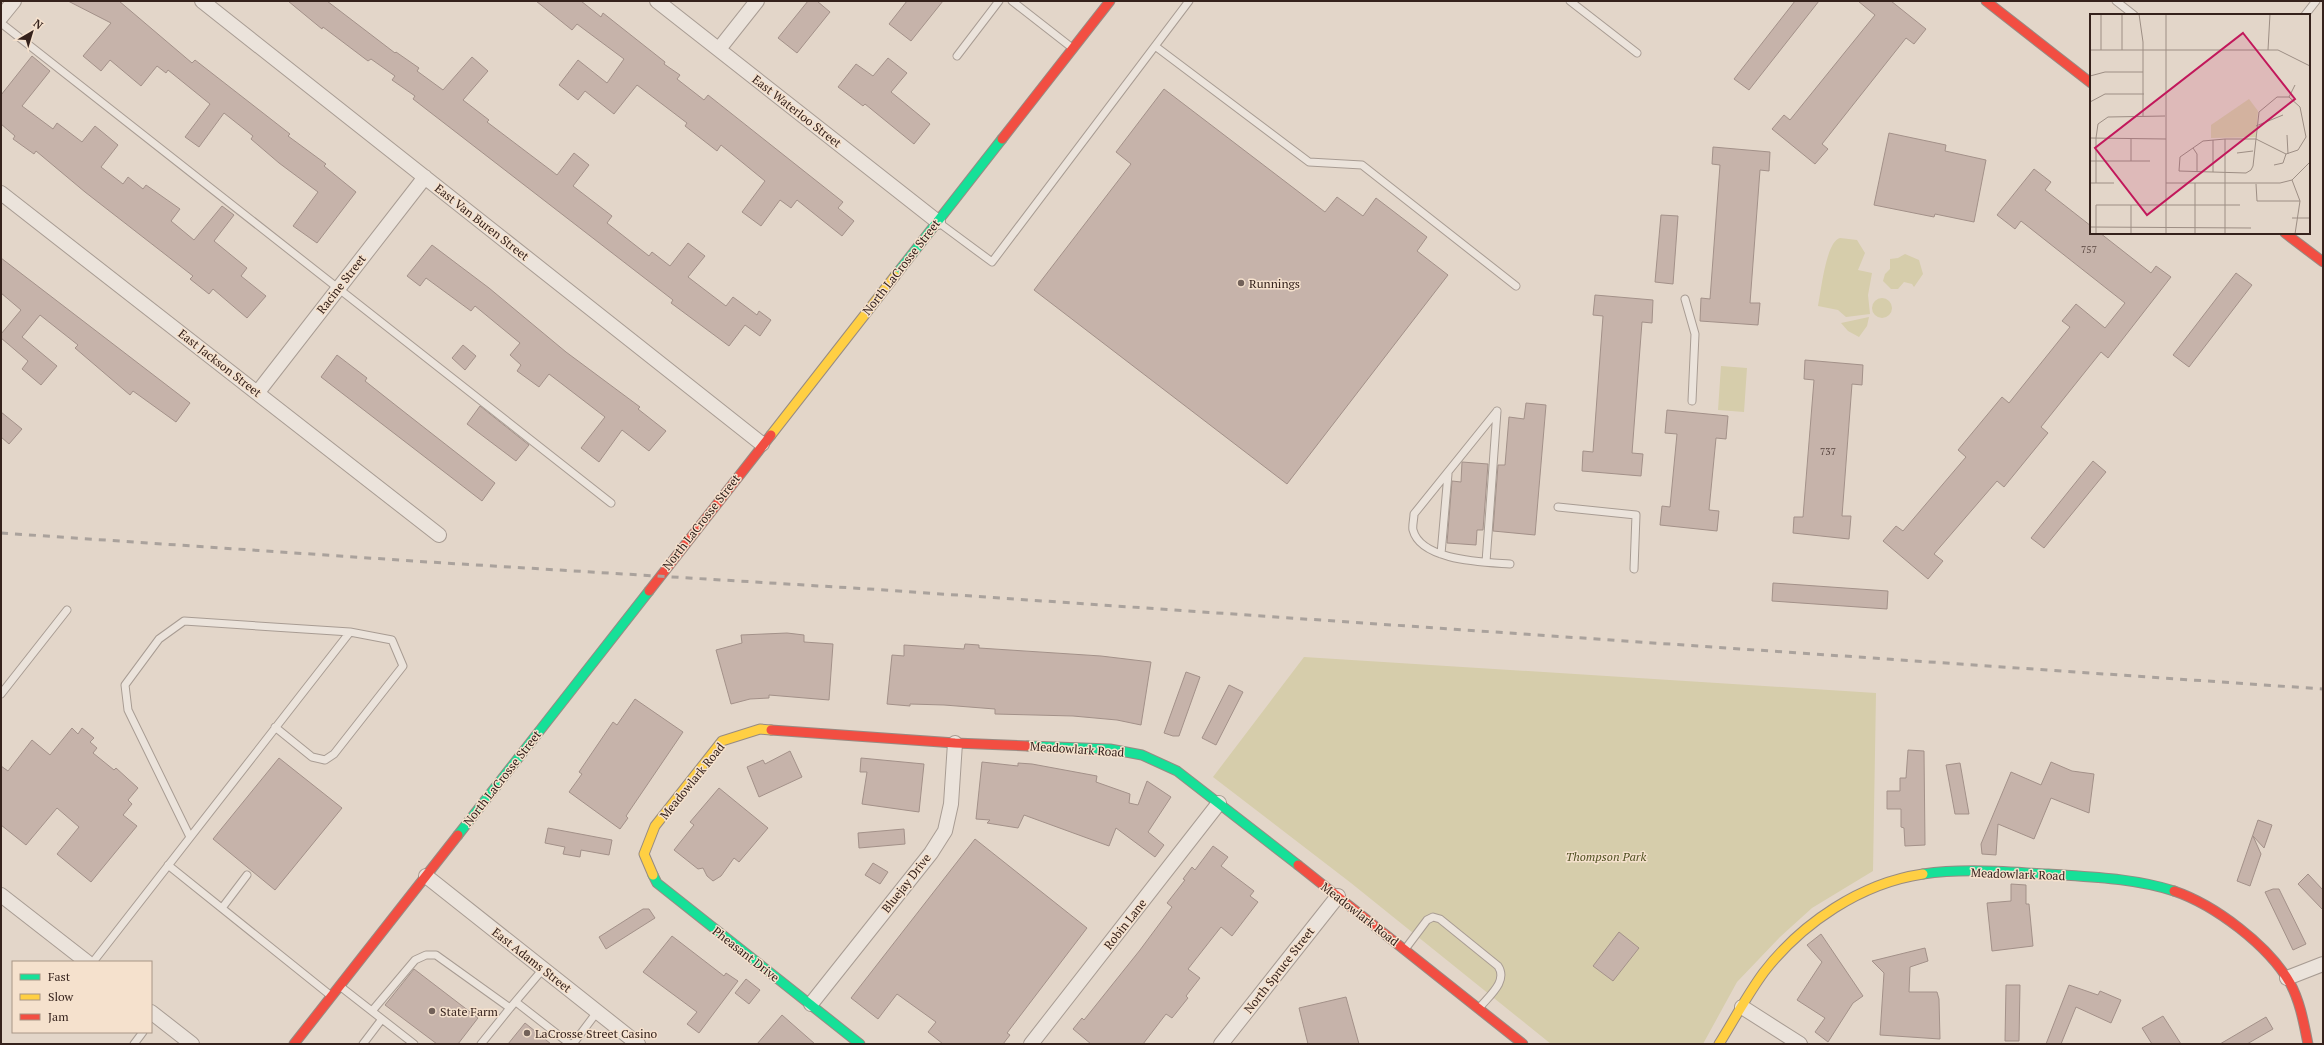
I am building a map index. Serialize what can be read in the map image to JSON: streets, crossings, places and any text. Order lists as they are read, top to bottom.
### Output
{
  "streets": {
    "street": [
      "East Waterloo Street",
      "East Van Buren Street",
      "North LaCrosse Street",
      "Racine Street",
      "East Jackson Street",
      "Meadowlark Road",
      "Bluejay Drive",
      "Robin Lane",
      "Pheasant Drive",
      "East Adams Street",
      "North Spruce Street"
    ]
  },
  "crossings": [
    ["East Waterloo Street", "North LaCrosse Street"],
    ["East Van Buren Street", "North LaCrosse Street"],
    ["East Van Buren Street", "Racine Street"],
    ["North LaCrosse Street", "East Adams Street"],
    ["Racine Street", "East Jackson Street"],
    ["Meadowlark Road", "Bluejay Drive"],
    ["Meadowlark Road", "Robin Lane"],
    ["Meadowlark Road", "Pheasant Drive"],
    ["Meadowlark Road", "North Spruce Street"],
    ["Bluejay Drive", "Pheasant Drive"]
  ],
  "parks": ["Thompson Park"],
  "places": ["Runnings", "State Farm", "LaCrosse Street Casino"],
  "house_numbers": ["757", "737"],
  "legend": ["Fast", "Slow", "Jam"],
  "north": "top right"
}
